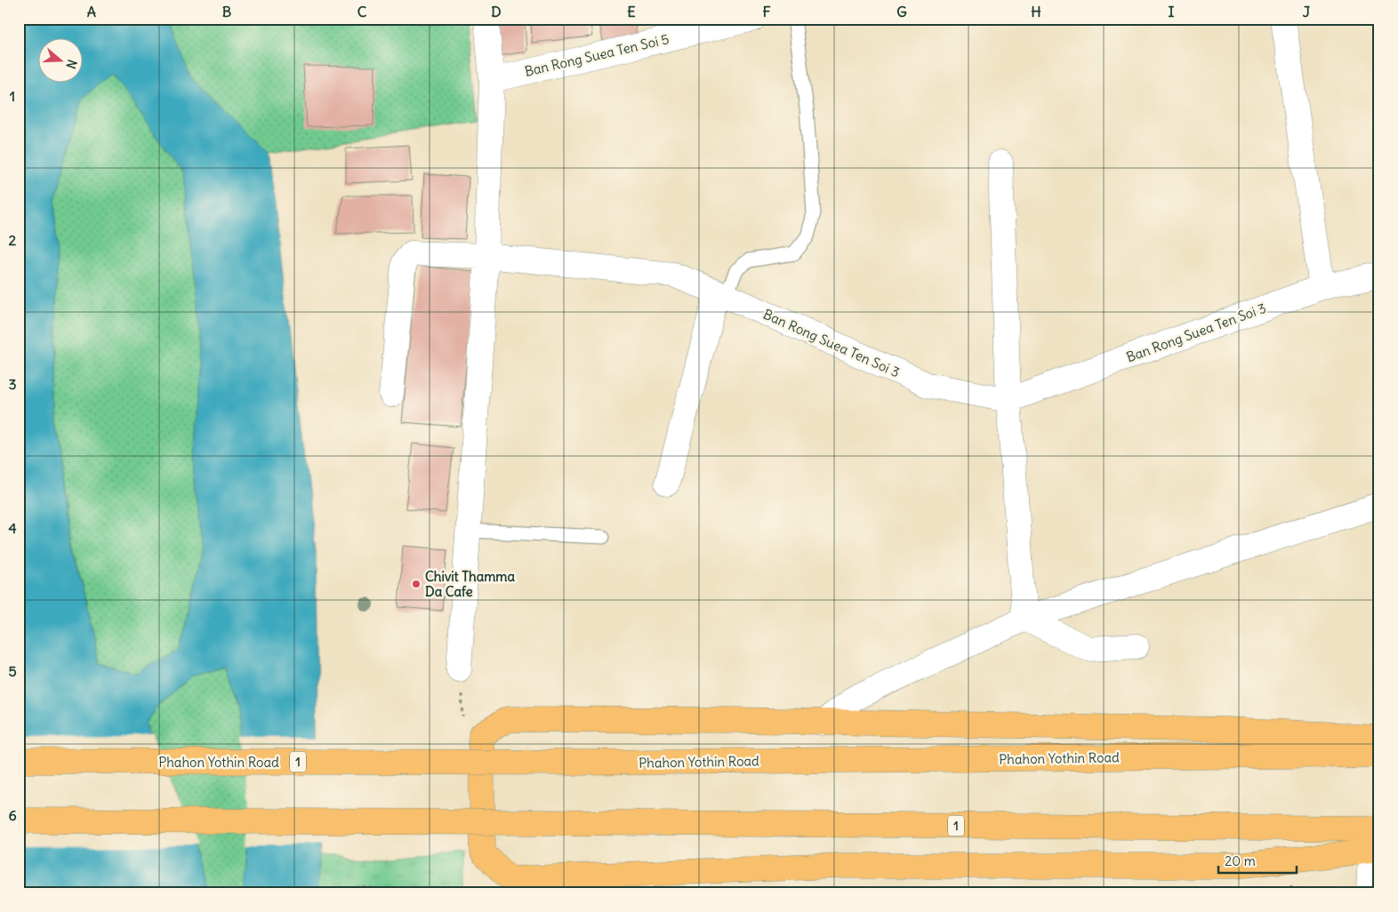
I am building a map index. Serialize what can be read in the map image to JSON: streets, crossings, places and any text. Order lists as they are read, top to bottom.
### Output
{
  "streets": {
    "main road": ["Phahon Yothin Road", "1"],
    "street": ["Ban Rong Suea Ten Soi 5", "Ban Rong Suea Ten Soi 3"]
  },
  "places": ["Chivit Thamma Da Cafe"],
  "scale_bar": "20 m",
  "north": "right",
  "grid": {
    "columns": [
      "A",
      "B",
      "C",
      "D",
      "E",
      "F",
      "G",
      "H",
      "I",
      "J"
    ],
    "rows": [
      "1",
      "2",
      "3",
      "4",
      "5",
      "6"
    ]
  }
}
